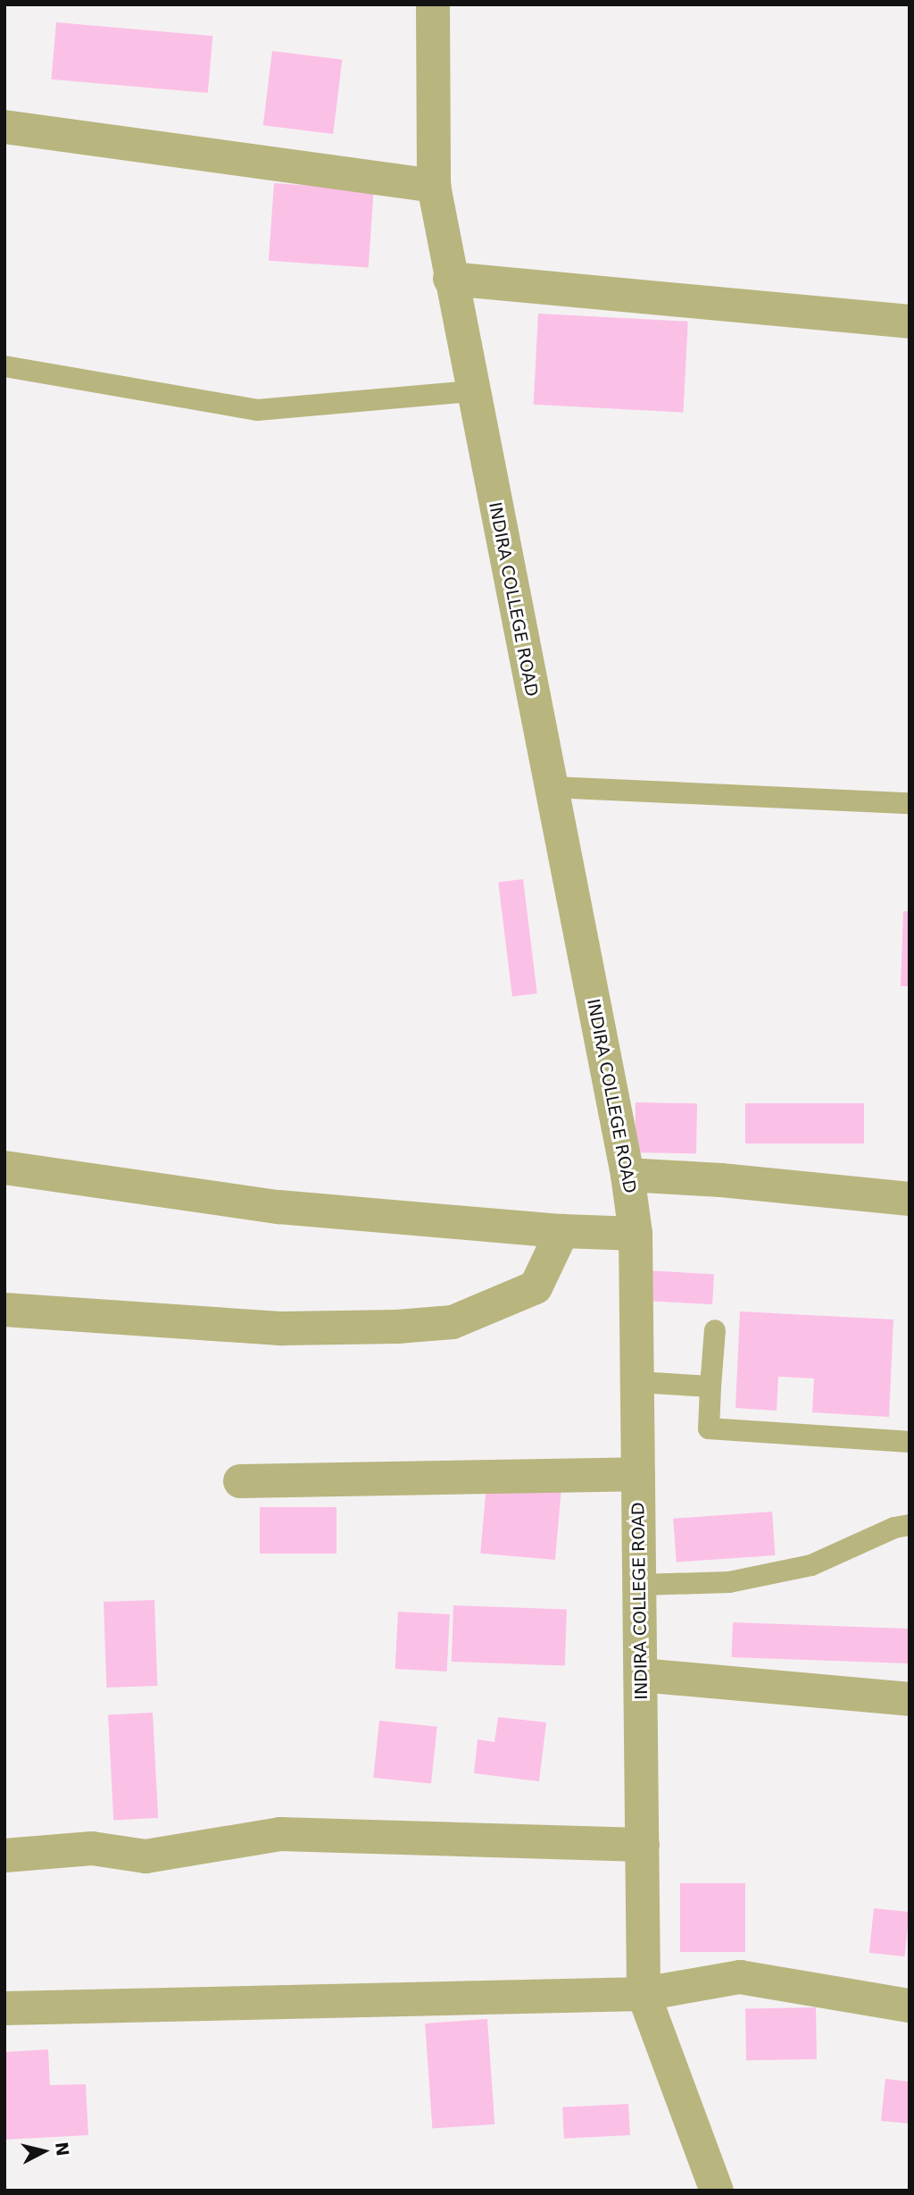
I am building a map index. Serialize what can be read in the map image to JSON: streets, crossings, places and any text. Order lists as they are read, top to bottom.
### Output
{
  "streets": {
    "street": ["INDIRA COLLEGE ROAD"]
  },
  "north": "right"
}
